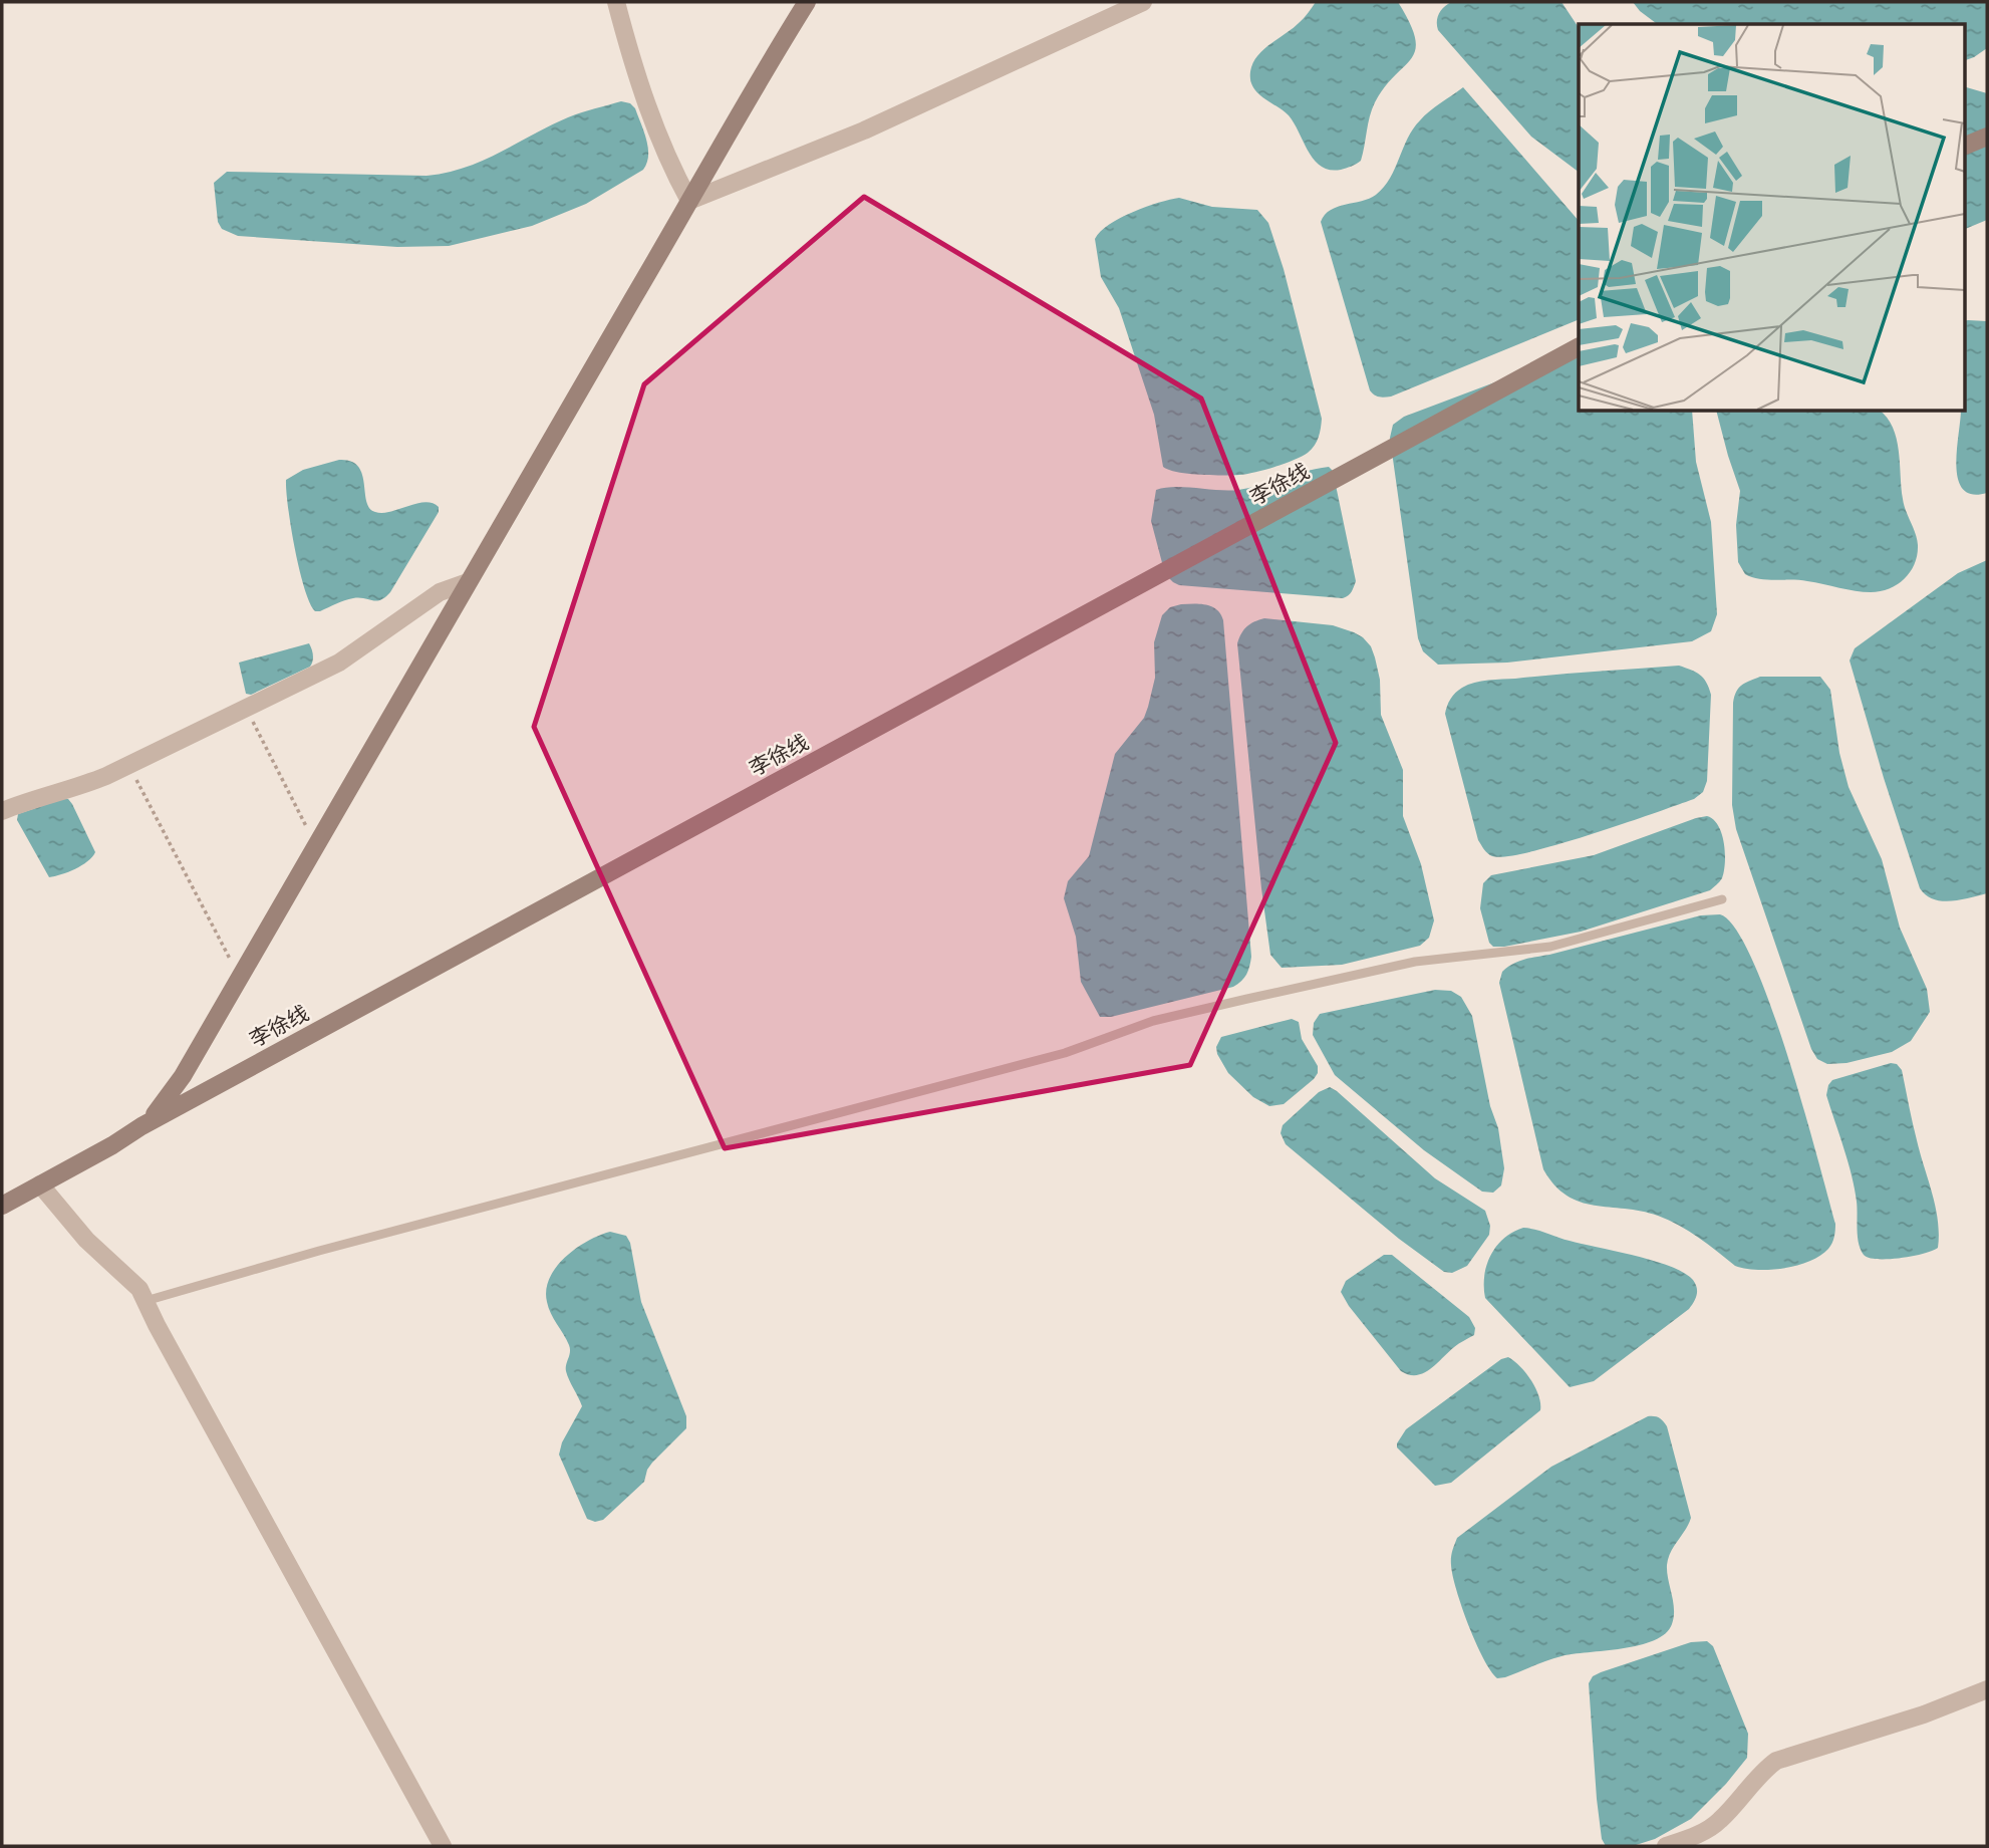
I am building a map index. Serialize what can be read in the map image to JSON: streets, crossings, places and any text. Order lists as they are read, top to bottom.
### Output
{
  "streets": {
    "main road": ["李徐线"]
  }
}
